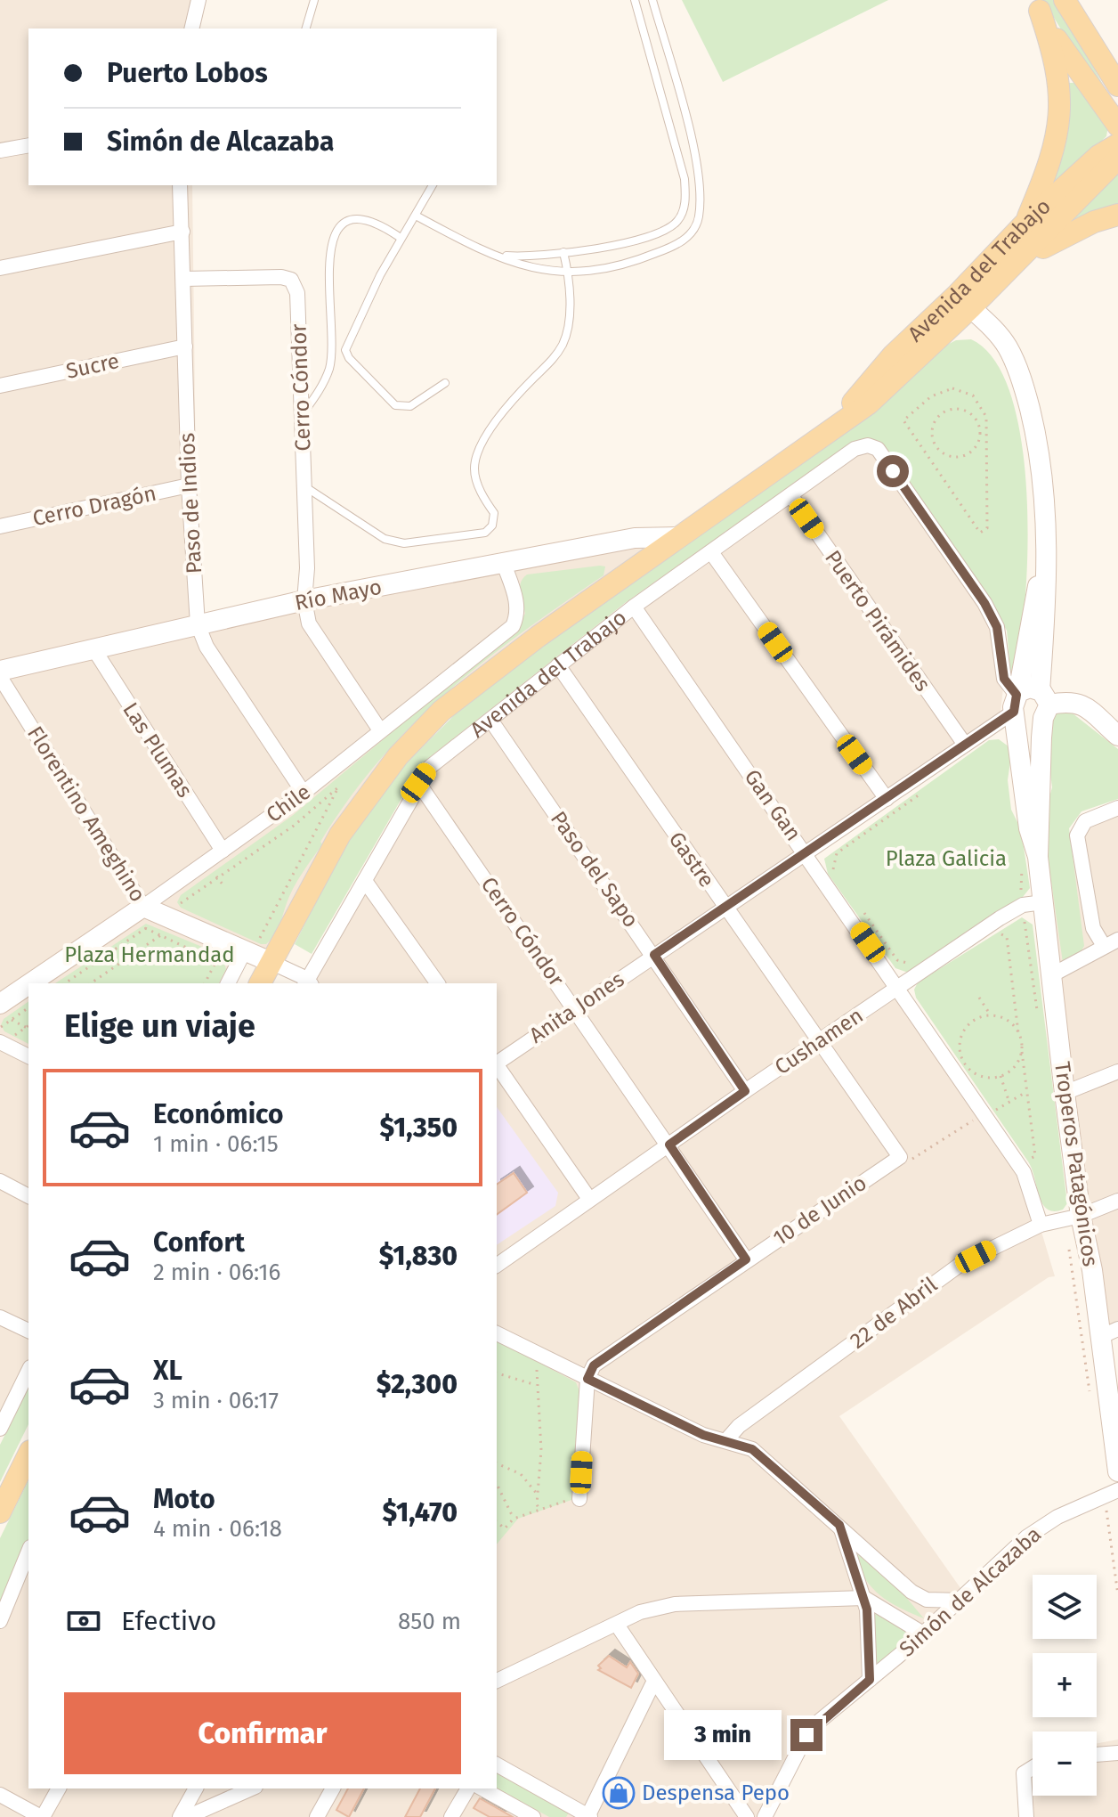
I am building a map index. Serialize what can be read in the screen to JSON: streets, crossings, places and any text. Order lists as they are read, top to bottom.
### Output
{
  "streets": {
    "main road": [
      "Avenida del Trabajo",
      "Río Mayo",
      "Chile",
      "Florentino Ameghino",
      "Troperos Patagónicos"
    ],
    "street": [
      "Sucre",
      "Cerro Cóndor",
      "Paso de Indios",
      "Cerro Dragón",
      "Puerto Pirámides",
      "Las Plumas",
      "Gan Gan",
      "Gastre",
      "Paso del Sapo",
      "Anita Jones",
      "Cushamen",
      "10 de Junio",
      "22 de Abril",
      "Simón de Alcazaba"
    ]
  },
  "crossings": [
    ["Avenida del Trabajo", "Cerro Cóndor"],
    ["Avenida del Trabajo", "Río Mayo"],
    ["Avenida del Trabajo", "Puerto Pirámides"],
    ["Avenida del Trabajo", "Gan Gan"],
    ["Avenida del Trabajo", "Florentino Ameghino"],
    ["Avenida del Trabajo", "Gastre"],
    ["Avenida del Trabajo", "Paso del Sapo"],
    ["Avenida del Trabajo", "Anita Jones"],
    ["Avenida del Trabajo", "Troperos Patagónicos"],
    ["Sucre", "Paso de Indios"],
    ["Cerro Cóndor", "Paso de Indios"],
    ["Cerro Cóndor", "Río Mayo"],
    ["Cerro Cóndor", "Chile"],
    ["Cerro Cóndor", "Anita Jones"],
    ["Cerro Cóndor", "Cushamen"],
    ["Cerro Cóndor", "10 de Junio"],
    ["Paso de Indios", "Cerro Dragón"],
    ["Paso de Indios", "Río Mayo"],
    ["Paso de Indios", "Chile"],
    ["Río Mayo", "Las Plumas"],
    ["Río Mayo", "Chile"],
    ["Puerto Pirámides", "Anita Jones"],
    ["Las Plumas", "Chile"],
    ["Chile", "Florentino Ameghino"],
    ["Gan Gan", "Anita Jones"],
    ["Gan Gan", "Cushamen"],
    ["Gan Gan", "22 de Abril"],
    ["Gastre", "Anita Jones"],
    ["Gastre", "Cushamen"],
    ["Gastre", "10 de Junio"],
    ["Paso del Sapo", "Anita Jones"],
    ["Paso del Sapo", "Cushamen"],
    ["Anita Jones", "Troperos Patagónicos"],
    ["Cushamen", "Troperos Patagónicos"],
    ["Troperos Patagónicos", "22 de Abril"]
  ],
  "parks": ["Plaza Galicia", "Plaza Hermandad"],
  "places": {
    "shop": ["Despensa Pepo"]
  },
  "page": {
    "banner": ["Puerto Lobos", "Simón de Alcazaba"],
    "heading": "Elige un viaje",
    "list": [
      {
        "name": "Económico",
        "note": "1 min · 06:15",
        "value": "$1,350"
      },
      {
        "name": "Confort",
        "note": "2 min · 06:16",
        "value": "$1,830"
      },
      {
        "name": "XL",
        "note": "3 min · 06:17",
        "value": "$2,300"
      },
      {
        "name": "Moto",
        "note": "4 min · 06:18",
        "value": "$1,470"
      }
    ],
    "map_buttons": ["+", "−"],
    "pay": ["Efectivo", "850 m"],
    "buttons": "Confirmar",
    "bubble": "3 min"
  }
}
